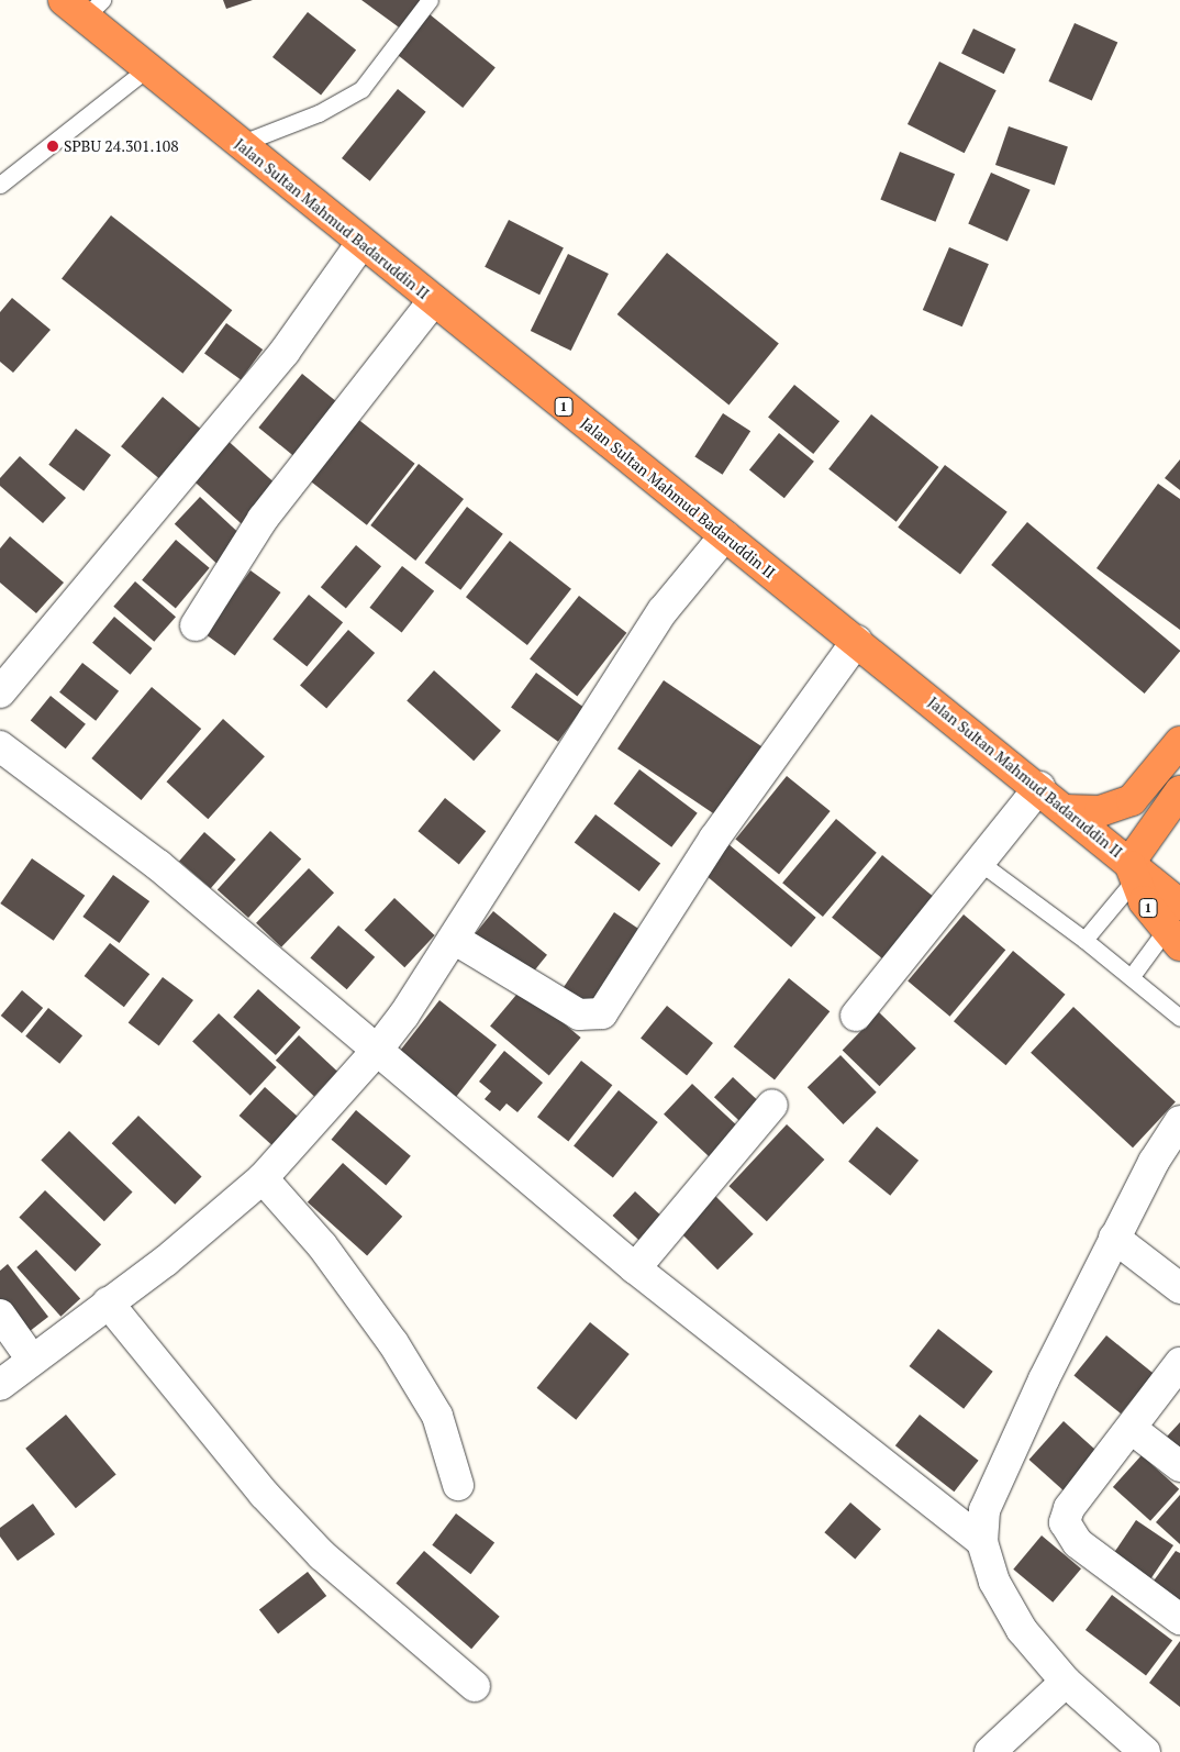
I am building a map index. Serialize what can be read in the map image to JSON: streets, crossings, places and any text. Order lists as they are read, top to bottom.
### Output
{
  "streets": {
    "highway": ["Jalan Sultan Mahmud Badaruddin II", "1"]
  },
  "crossings": [
    ["Jalan Sultan Mahmud Badaruddin II", "1"]
  ],
  "places": ["SPBU 24.301.108"]
}
